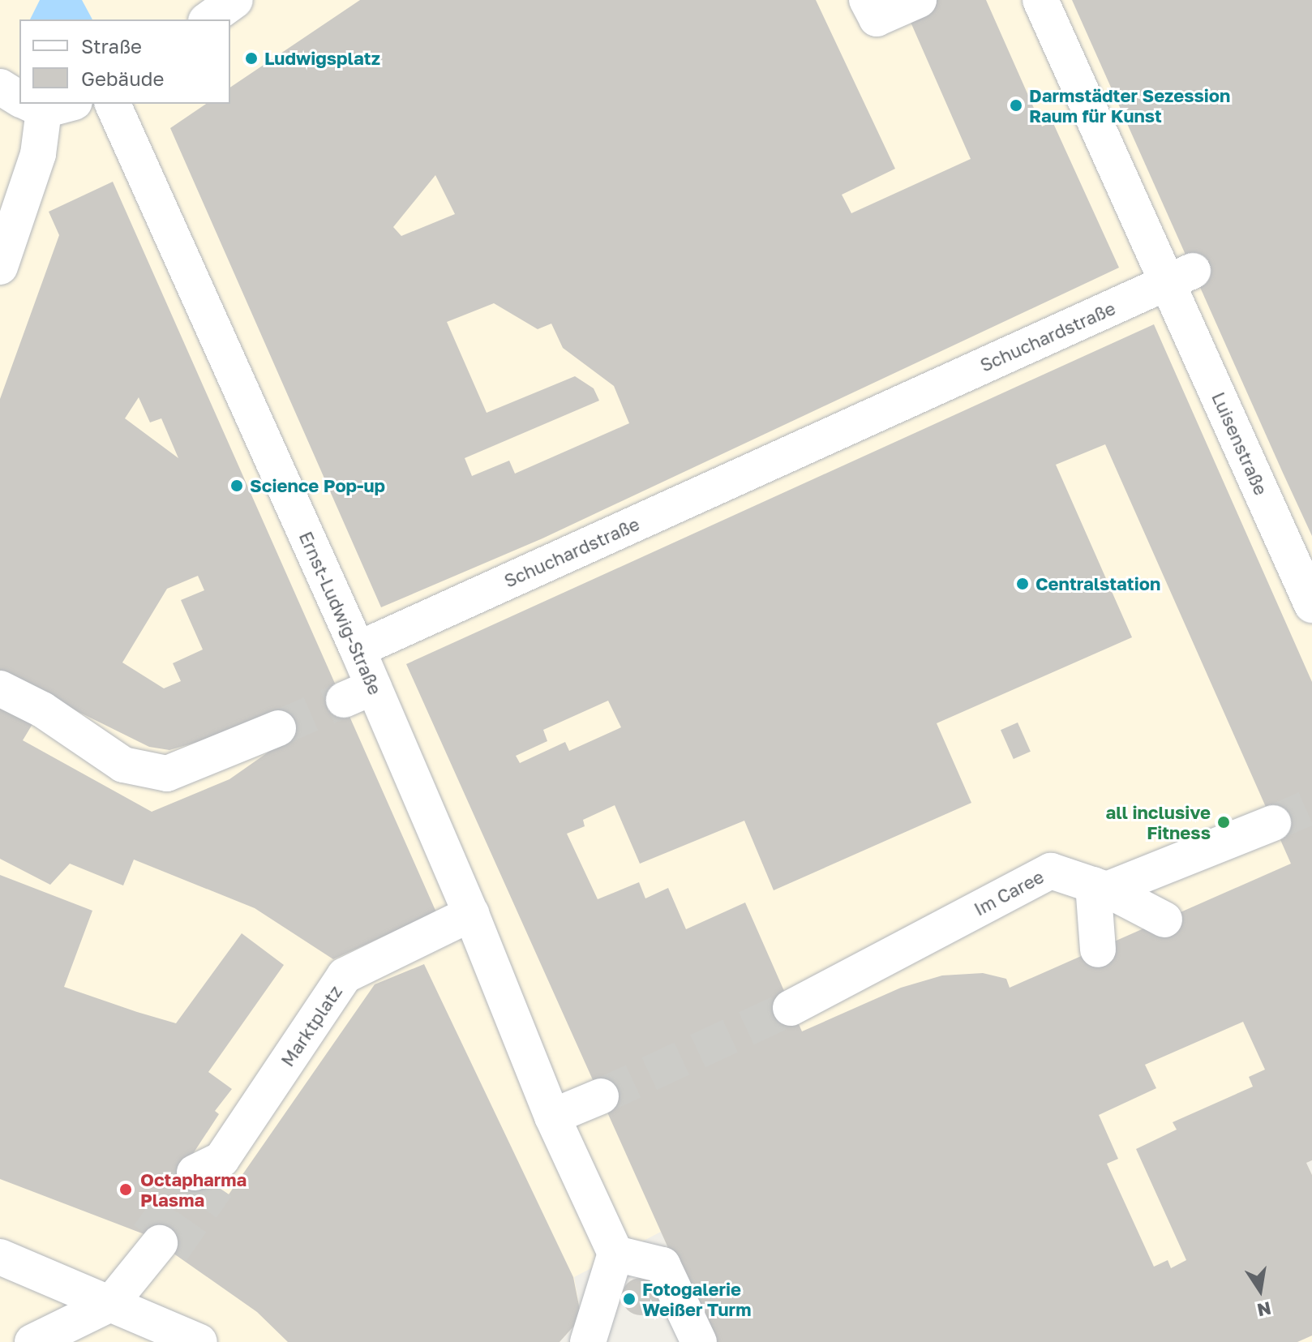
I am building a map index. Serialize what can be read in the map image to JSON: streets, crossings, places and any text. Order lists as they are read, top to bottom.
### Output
{
  "streets": {
    "street": [
      "Schuchardstraße",
      "Luisenstraße",
      "Ernst-Ludwig-Straße",
      "Im Caree",
      "Marktplatz"
    ]
  },
  "crossings": [
    ["Schuchardstraße", "Luisenstraße"],
    ["Schuchardstraße", "Ernst-Ludwig-Straße"],
    ["Ernst-Ludwig-Straße", "Marktplatz"]
  ],
  "places": [
    "Ludwigsplatz",
    "Darmstädter Sezession Raum für Kunst",
    "Science Pop-up",
    "Centralstation",
    "all inclusive Fitness",
    "Octapharma Plasma",
    "Fotogalerie Weißer Turm"
  ],
  "legend": ["Straße", "Gebäude"],
  "north": "bottom"
}
